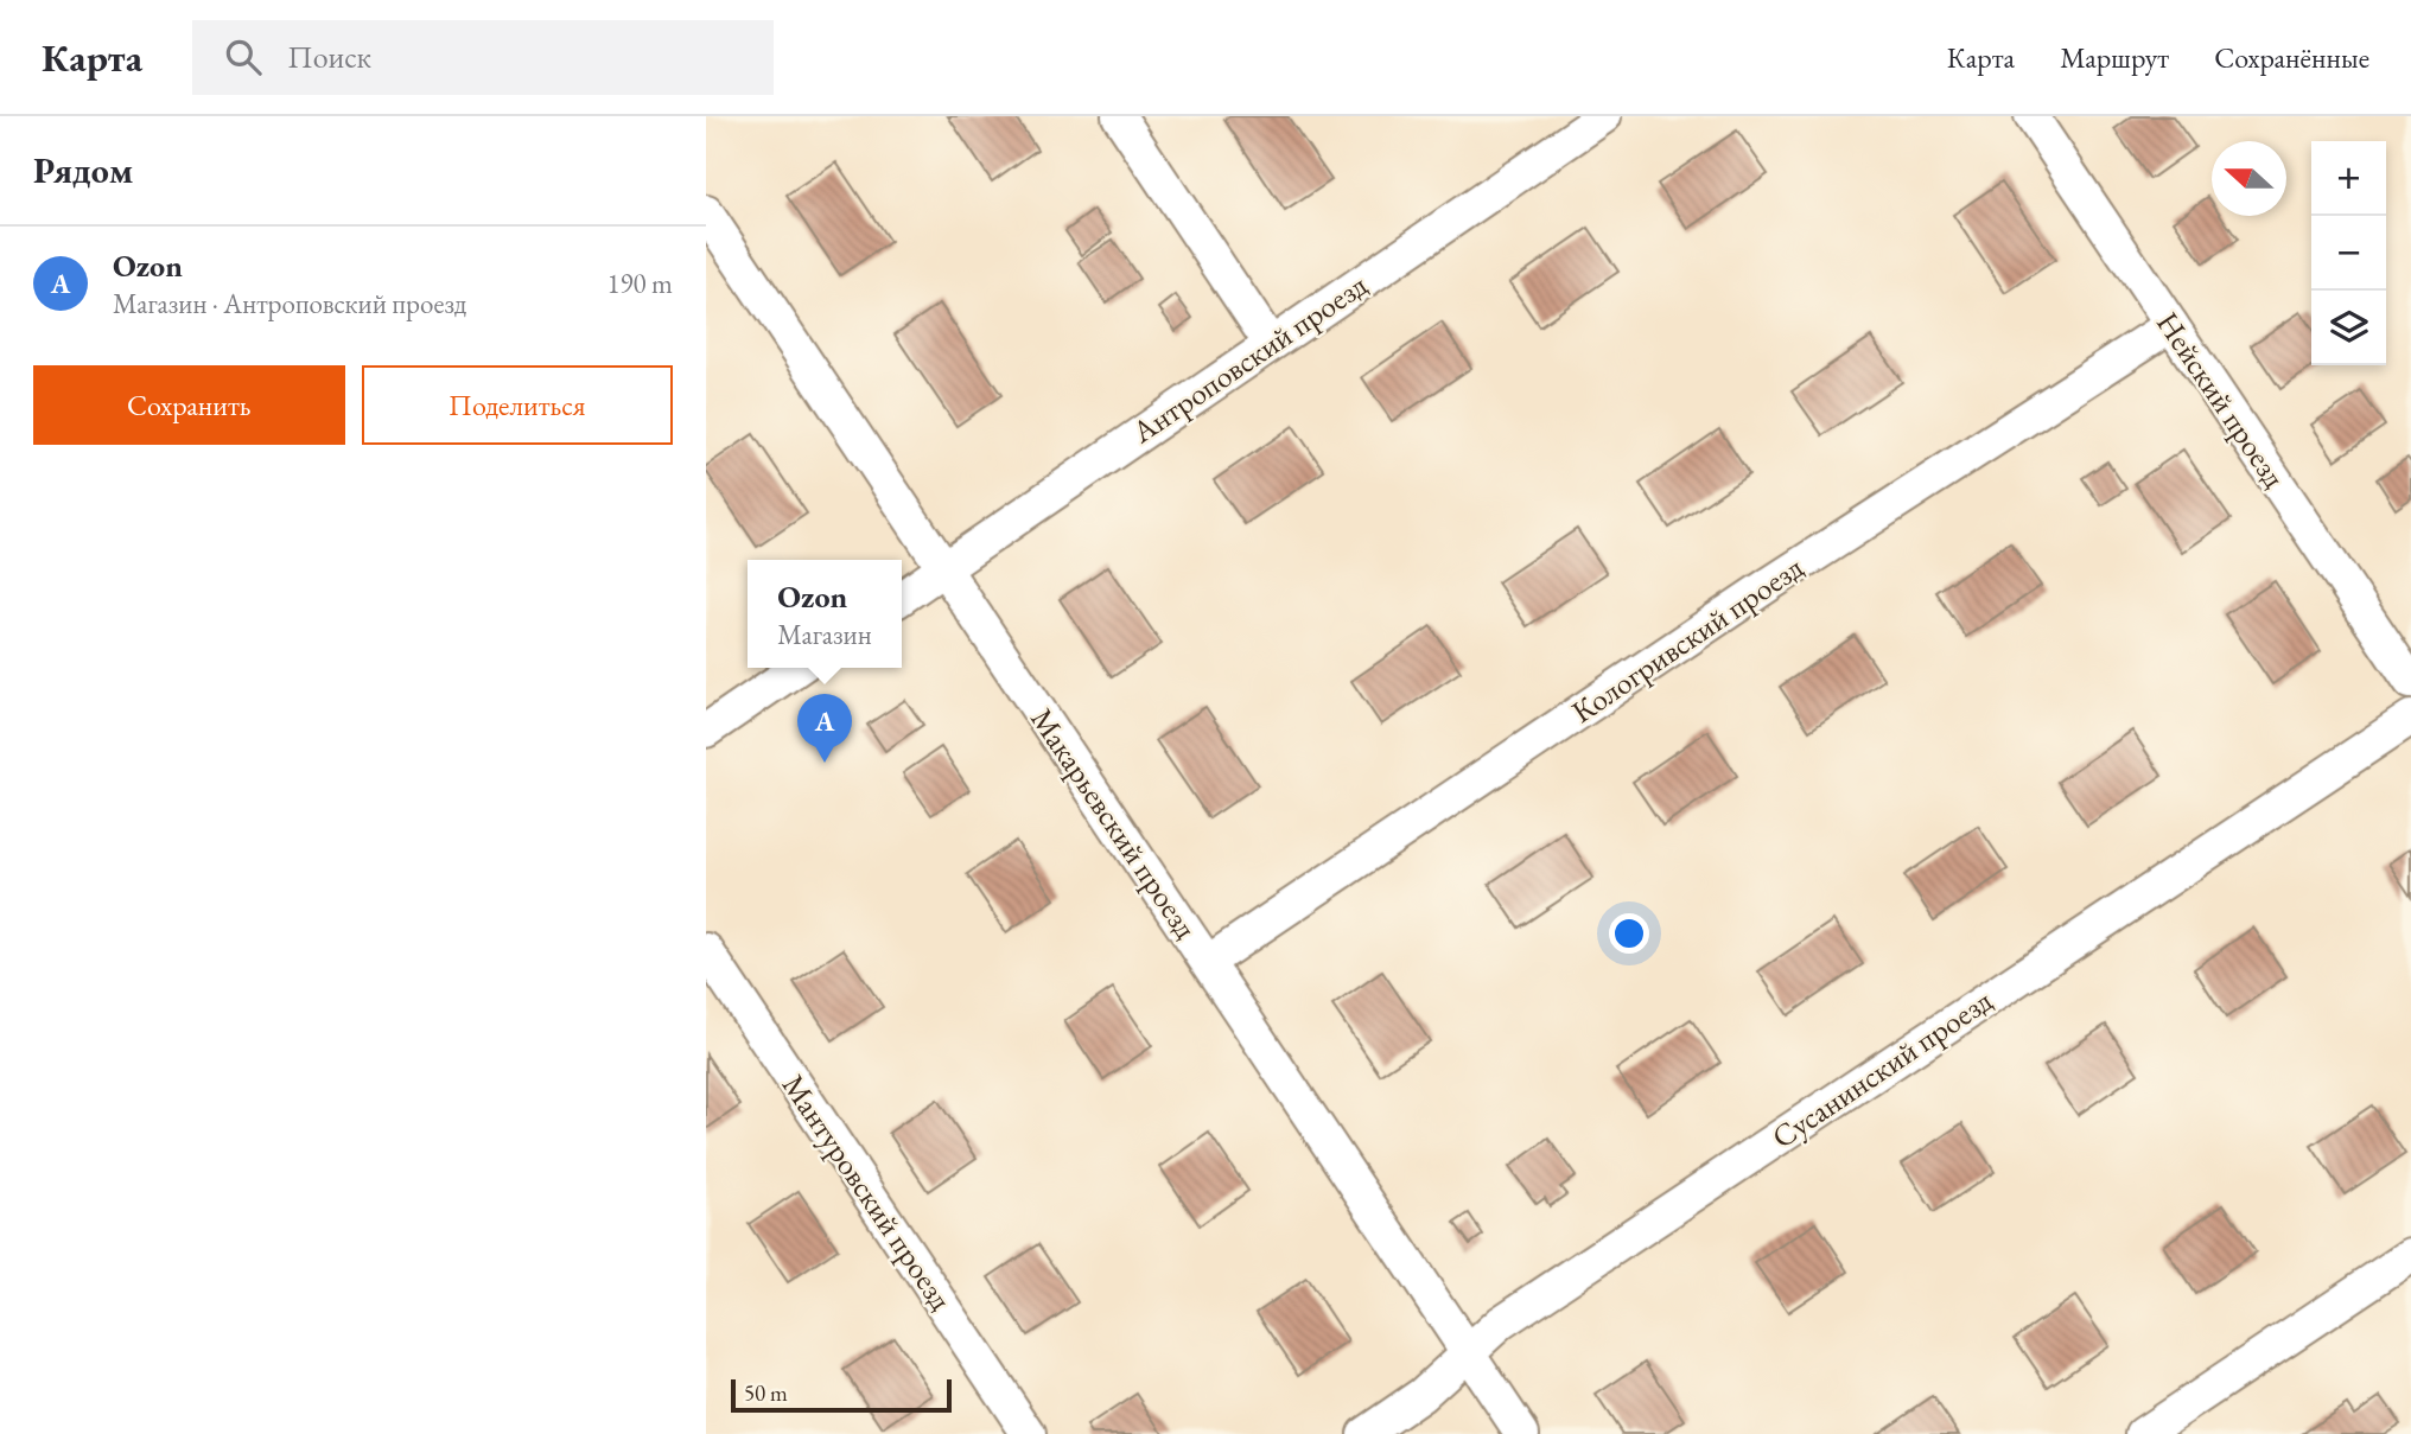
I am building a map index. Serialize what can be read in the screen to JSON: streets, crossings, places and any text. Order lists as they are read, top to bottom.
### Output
{
  "streets": {
    "street": [
      "Антроповский проезд",
      "Нейский проезд",
      "Кологривский проезд",
      "Макарьевский проезд",
      "Сусанинский проезд",
      "Мантуровский проезд"
    ]
  },
  "crossings": [
    ["Антроповский проезд", "Макарьевский проезд"],
    ["Нейский проезд", "Кологривский проезд"],
    ["Кологривский проезд", "Макарьевский проезд"],
    ["Макарьевский проезд", "Сусанинский проезд"]
  ],
  "scale_bar": "50 m",
  "north": "left",
  "page": {
    "header": "Карта",
    "search": "Поиск",
    "nav": ["Карта", "Маршрут", "Сохранённые"],
    "heading": "Рядом",
    "map_buttons": ["+", "−"],
    "list": [
      {
        "mark": "A",
        "name": "Ozon",
        "note": "Магазин · Антроповский проезд",
        "value": "190 m"
      }
    ],
    "buttons": ["Сохранить", "Поделиться"],
    "popup": ["Ozon", "Магазин"],
    "pins": "A",
    "scale": "50 m"
  }
}
